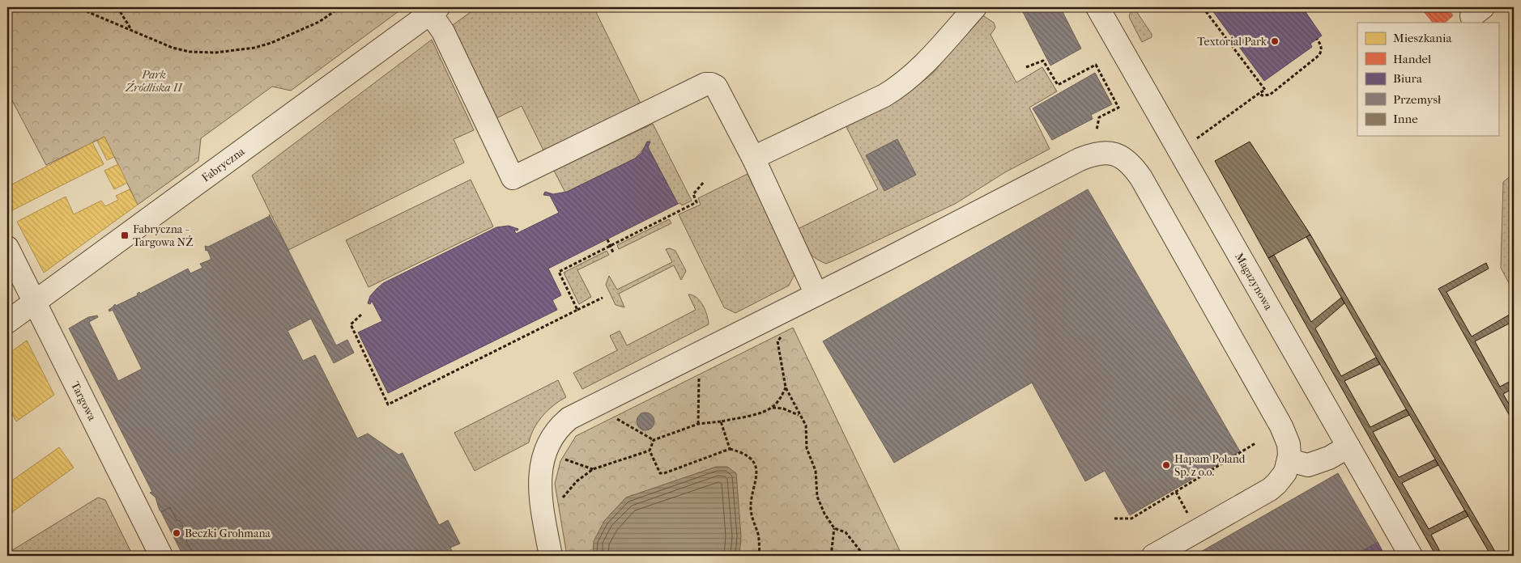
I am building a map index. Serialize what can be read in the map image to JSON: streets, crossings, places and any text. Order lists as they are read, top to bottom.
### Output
{
  "streets": {
    "street": ["Fabryczna", "Magazynowa", "Targowa"]
  },
  "crossings": [
    ["Fabryczna", "Targowa"]
  ],
  "parks": ["Park Źródliska II"],
  "places": {
    "other": ["Textorial Park", "Hapam Poland Sp. z o.o.", "Beczki Grohmana"],
    "transit": ["Fabryczna - Targowa NŻ"]
  },
  "legend": [
    "Mieszkania",
    "Handel",
    "Biura",
    "Przemysł",
    "Inne"
  ]
}
